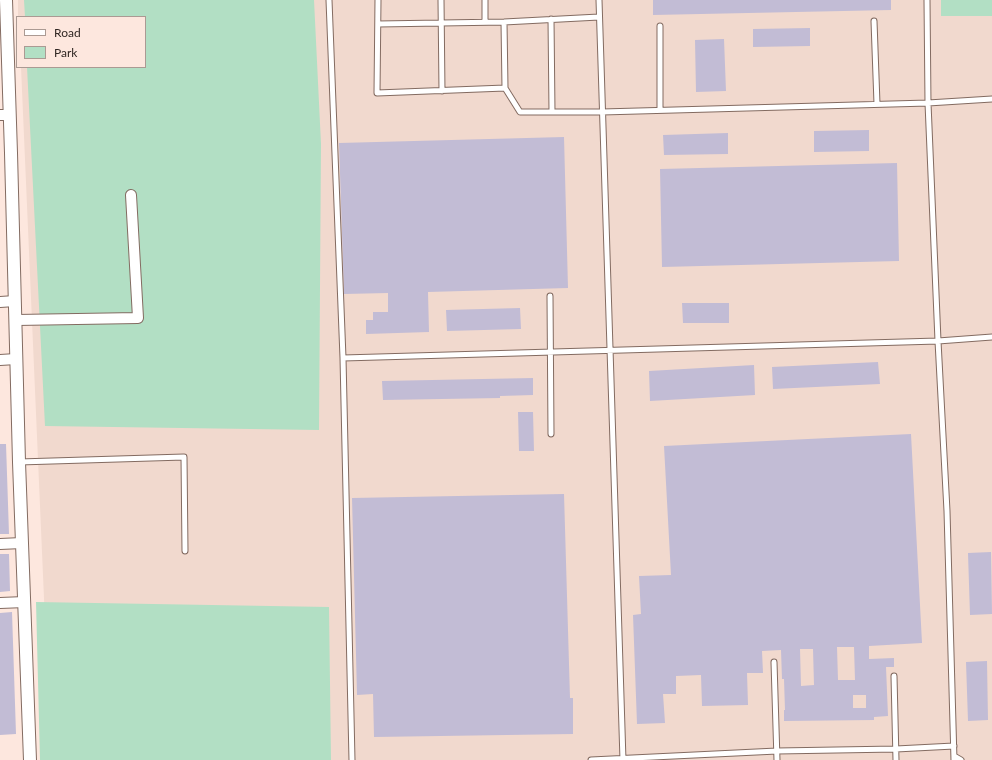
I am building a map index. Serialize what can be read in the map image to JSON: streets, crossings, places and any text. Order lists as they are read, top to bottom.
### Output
{
  "legend": ["Road", "Park"]
}
